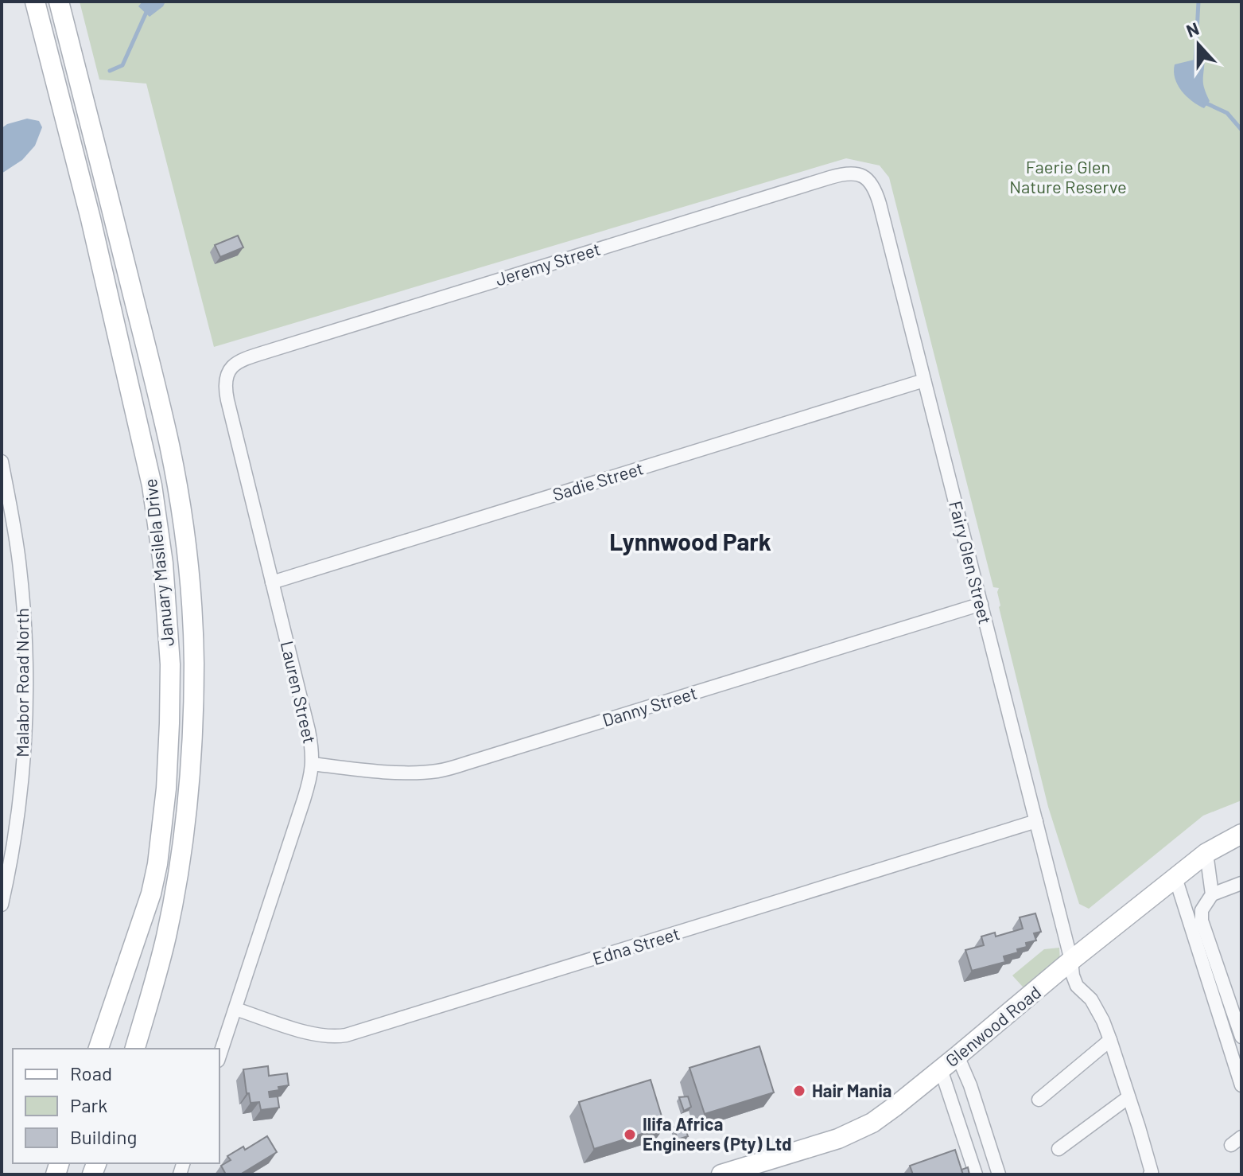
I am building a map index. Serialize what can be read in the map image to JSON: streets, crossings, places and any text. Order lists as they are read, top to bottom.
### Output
{
  "streets": {
    "main road": ["January Masilela Drive", "Glenwood Road"],
    "street": [
      "Jeremy Street",
      "Sadie Street",
      "Fairy Glen Street",
      "Malabor Road North",
      "Lauren Street",
      "Danny Street",
      "Edna Street"
    ]
  },
  "crossings": [
    ["Jeremy Street", "Fairy Glen Street"],
    ["Jeremy Street", "Lauren Street"],
    ["Sadie Street", "Fairy Glen Street"],
    ["Sadie Street", "Lauren Street"],
    ["Fairy Glen Street", "Danny Street"],
    ["Fairy Glen Street", "Edna Street"],
    ["Fairy Glen Street", "Glenwood Road"],
    ["Lauren Street", "Danny Street"],
    ["Lauren Street", "Edna Street"]
  ],
  "districts": ["Lynnwood Park"],
  "parks": ["Faerie Glen Nature Reserve"],
  "places": ["Hair Mania", "Ilifa Africa Engineers (Pty) Ltd"],
  "legend": ["Road", "Park", "Building"],
  "north": "top"
}
